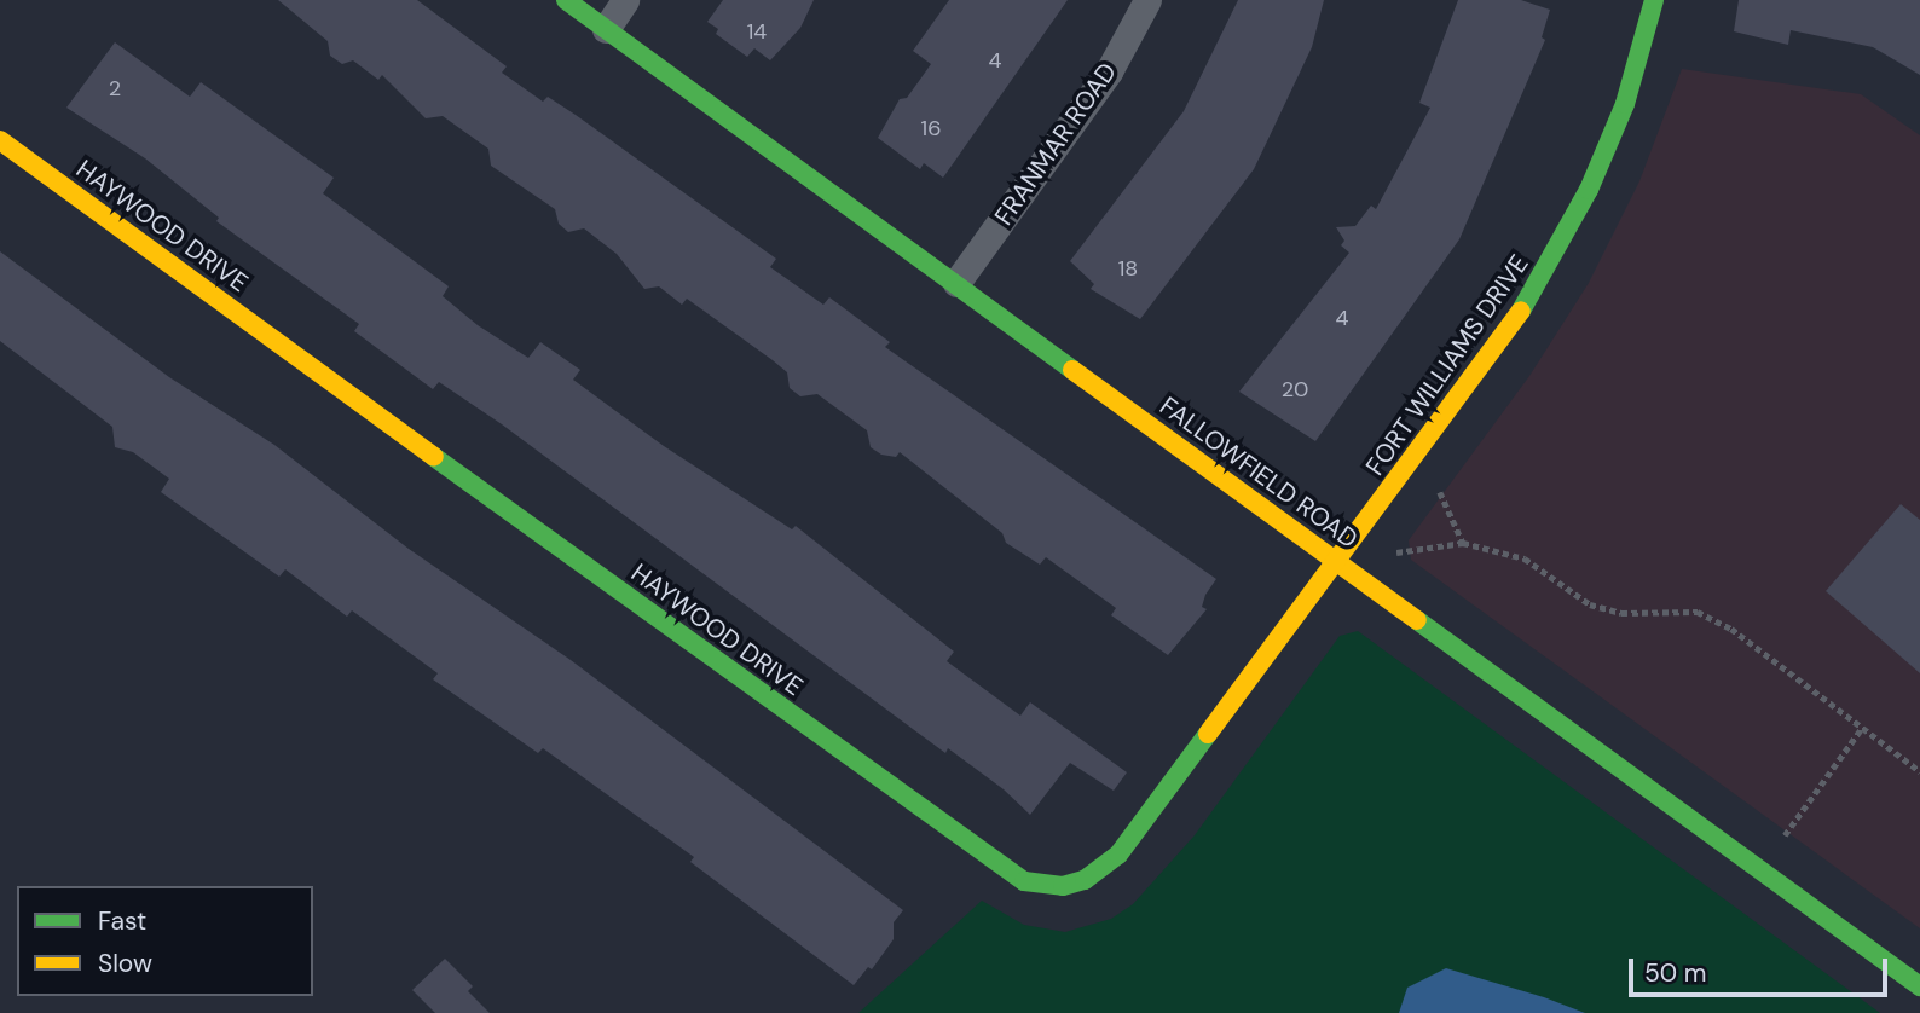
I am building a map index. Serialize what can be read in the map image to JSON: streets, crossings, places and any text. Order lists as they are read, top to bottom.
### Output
{
  "streets": {
    "street": [
      "FRANMAR ROAD",
      "HAYWOOD DRIVE",
      "FORT WILLIAMS DRIVE",
      "FALLOWFIELD ROAD"
    ]
  },
  "crossings": [
    ["FRANMAR ROAD", "FALLOWFIELD ROAD"],
    ["HAYWOOD DRIVE", "FORT WILLIAMS DRIVE"],
    ["HAYWOOD DRIVE", "FALLOWFIELD ROAD"],
    ["FORT WILLIAMS DRIVE", "FALLOWFIELD ROAD"]
  ],
  "house_numbers": [
    "14",
    "4",
    "2",
    "16",
    "18",
    "4",
    "20"
  ],
  "legend": ["Fast", "Slow"],
  "scale_bar": "50 m"
}
